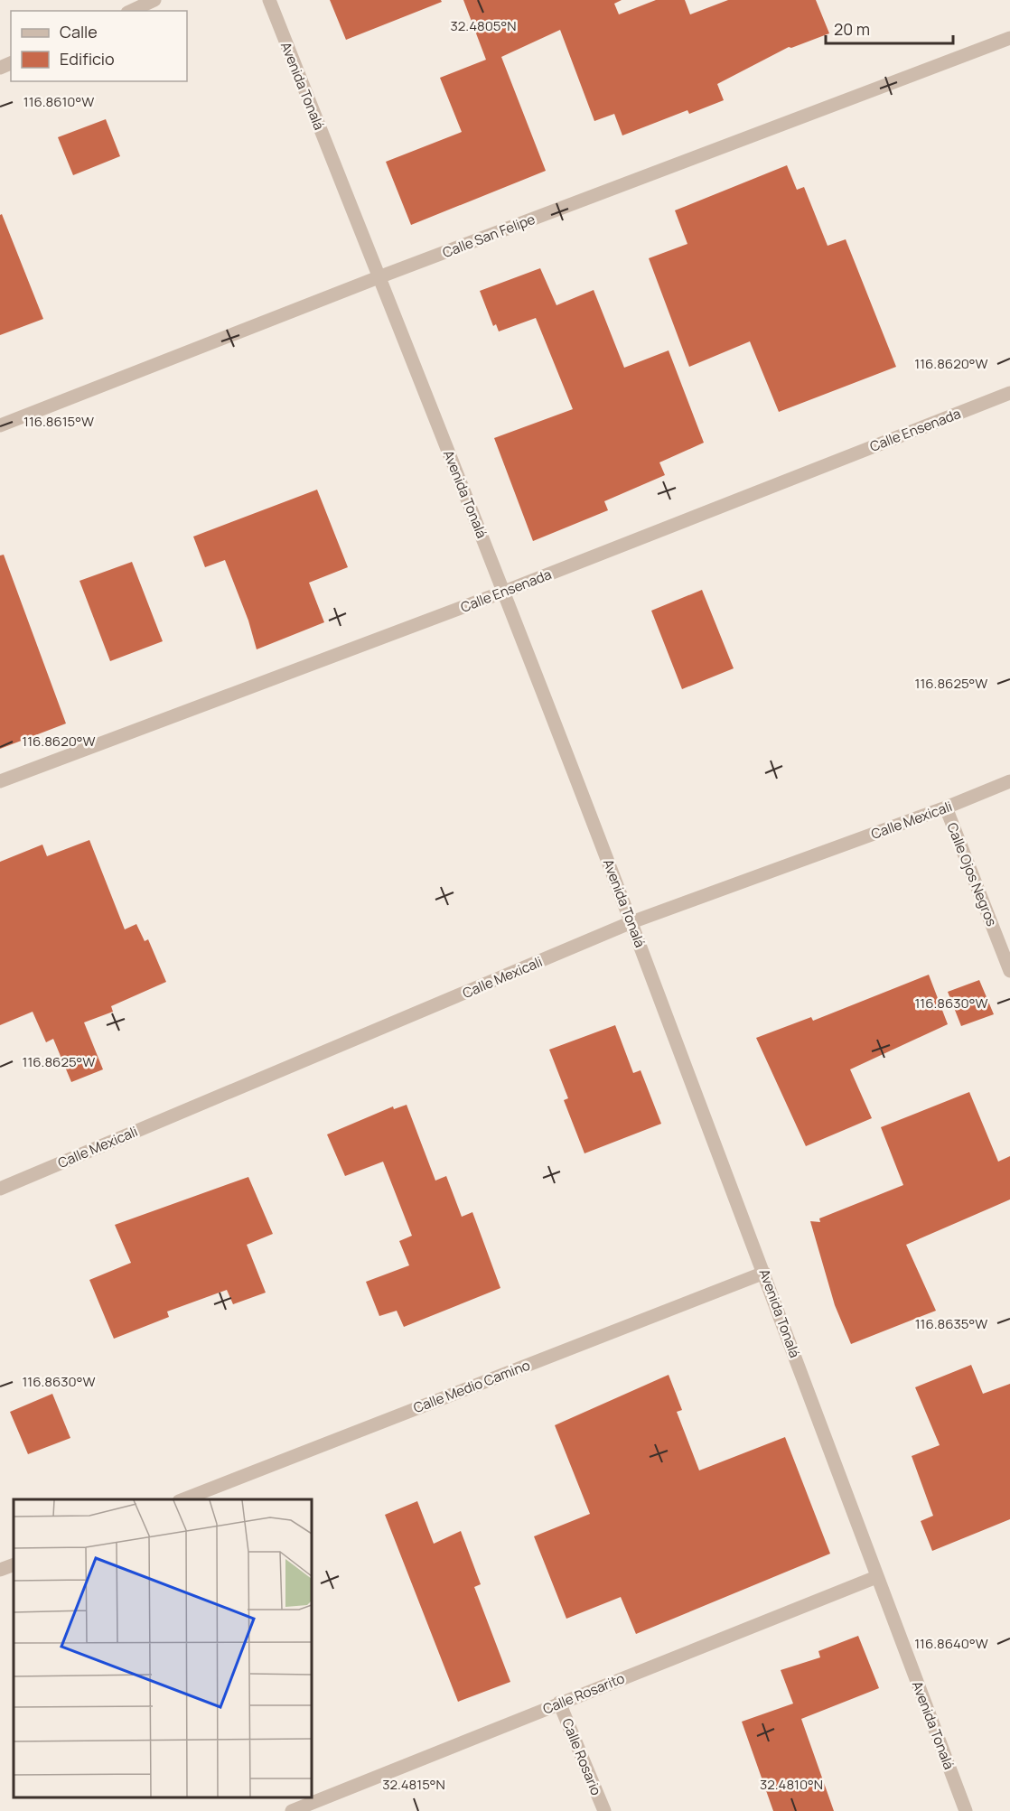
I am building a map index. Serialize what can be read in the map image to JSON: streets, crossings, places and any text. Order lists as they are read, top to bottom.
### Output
{
  "streets": {
    "street": [
      "Avenida Tonalá",
      "Calle San Felipe",
      "Calle Ensenada",
      "Calle Mexicali",
      "Calle Ojos Negros",
      "Calle Medio Camino",
      "Calle Rosarito",
      "Calle Rosario"
    ]
  },
  "crossings": [
    ["Avenida Tonalá", "Calle San Felipe"],
    ["Avenida Tonalá", "Calle Ensenada"],
    ["Avenida Tonalá", "Calle Mexicali"],
    ["Avenida Tonalá", "Calle Medio Camino"],
    ["Avenida Tonalá", "Calle Rosarito"],
    ["Calle Mexicali", "Calle Ojos Negros"],
    ["Calle Rosarito", "Calle Rosario"]
  ],
  "legend": ["Calle", "Edificio"],
  "scale_bar": "20 m",
  "coordinates": [
    "32.4805°N",
    "116.8610°W",
    "116.8620°W",
    "116.8615°W",
    "116.8625°W",
    "116.8630°W",
    "116.8635°W",
    "116.8640°W",
    "32.4815°N",
    "32.4810°N"
  ]
}
